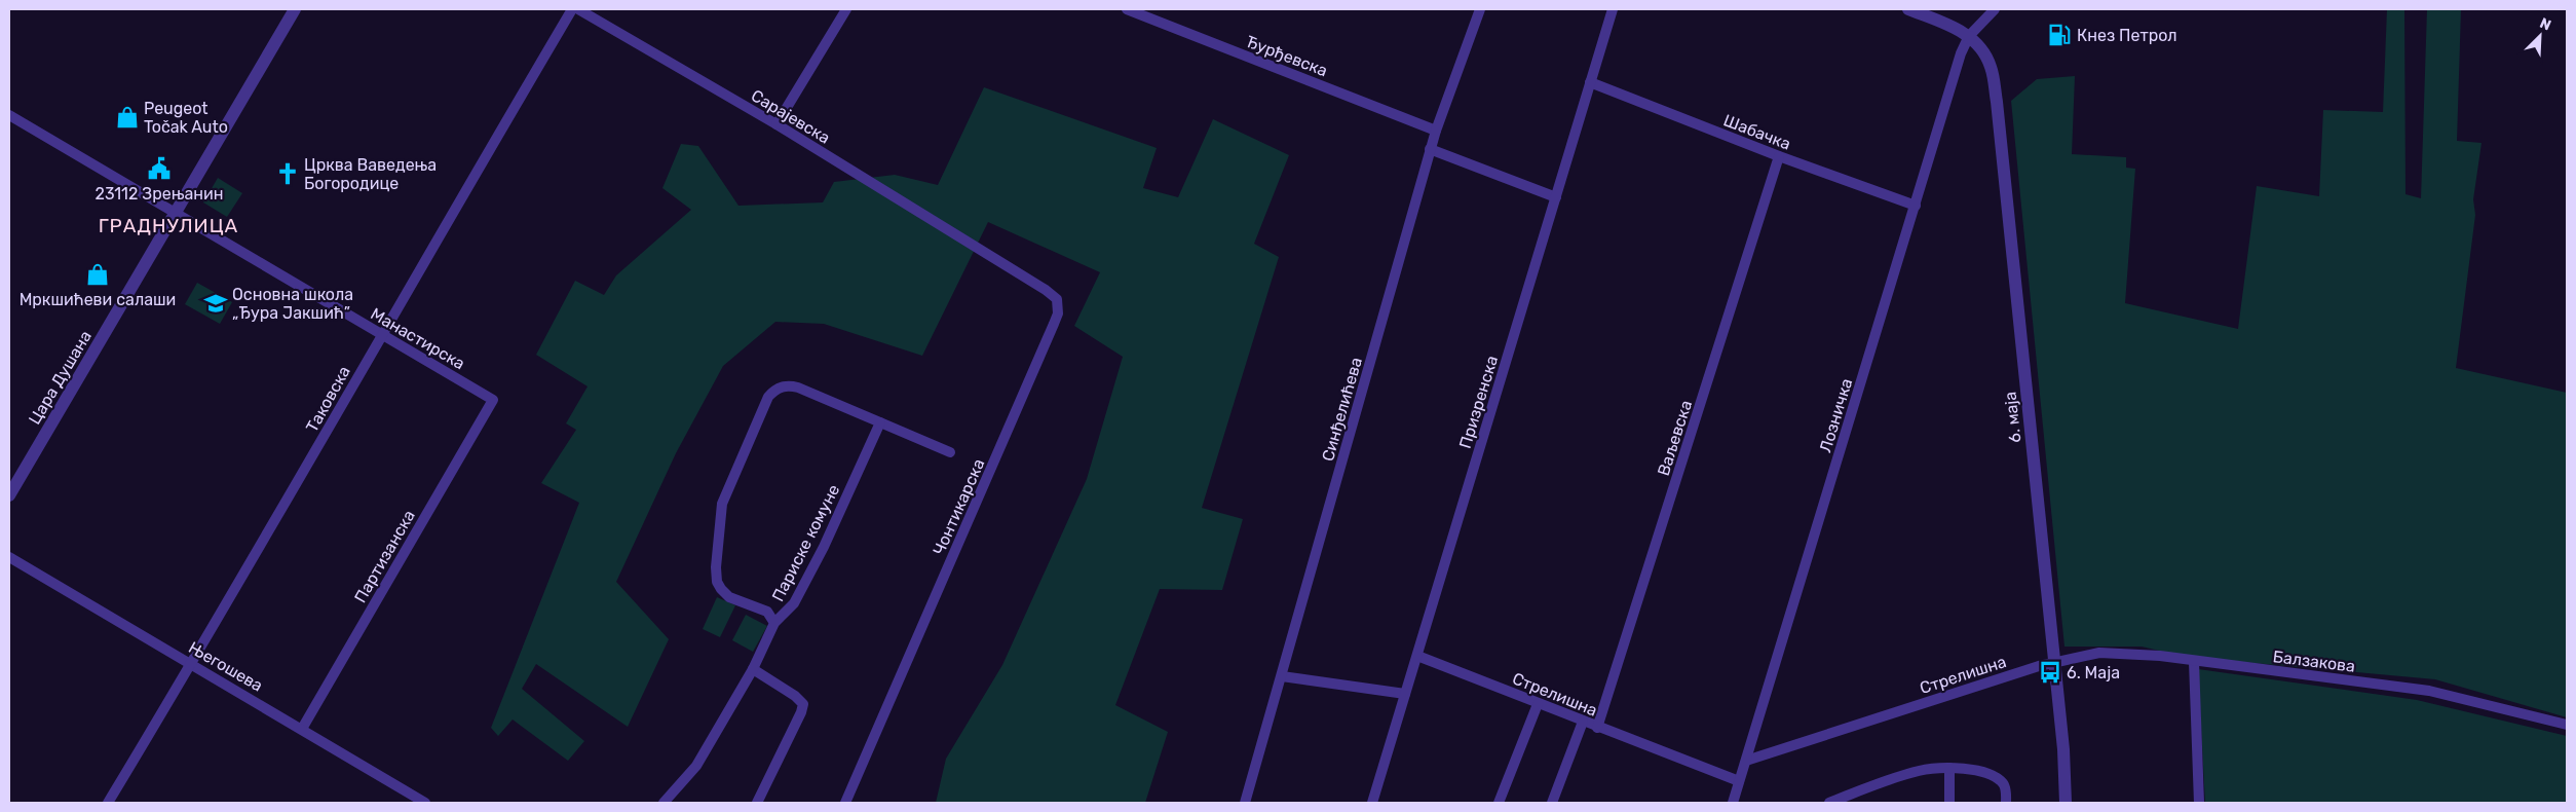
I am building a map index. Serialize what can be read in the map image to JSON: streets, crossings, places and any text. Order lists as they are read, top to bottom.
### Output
{
  "streets": {
    "street": [
      "Ђурђевска",
      "Сарајевска",
      "Шабачка",
      "Манастирска",
      "Цара Душана",
      "Таковска",
      "Призренска",
      "Синђелићева",
      "Лозничка",
      "6. маја",
      "Ваљевска",
      "Чонтикарска",
      "Париске комуне",
      "Партизанска",
      "Балзакова",
      "Његошева",
      "Стрелишна"
    ]
  },
  "crossings": [
    ["Ђурђевска", "Синђелићева"],
    ["Сарајевска", "Чонтикарска"],
    ["Шабачка", "Призренска"],
    ["Шабачка", "Лозничка"],
    ["Шабачка", "Ваљевска"],
    ["Манастирска", "Цара Душана"],
    ["Манастирска", "Таковска"],
    ["Манастирска", "Партизанска"],
    ["Таковска", "Његошева"],
    ["Призренска", "Стрелишна"],
    ["Лозничка", "6. маја"],
    ["Лозничка", "Стрелишна"],
    ["6. маја", "Стрелишна"],
    ["Ваљевска", "Стрелишна"],
    ["Партизанска", "Његошева"],
    ["Балзакова", "Стрелишна"]
  ],
  "districts": ["ГРАДНУЛИЦА"],
  "places": {
    "fuel station": ["Кнез Петрол"],
    "shop": ["Peugeot Točak Auto", "Мркшићеви салаши"],
    "public building": ["23112 Зрењанин"],
    "church": ["Црква Ваведења Богородице"],
    "school or university": ["Основна школа „Ђура Јакшић”"],
    "bus stop": ["6. Маја"]
  },
  "north": "top right"
}
